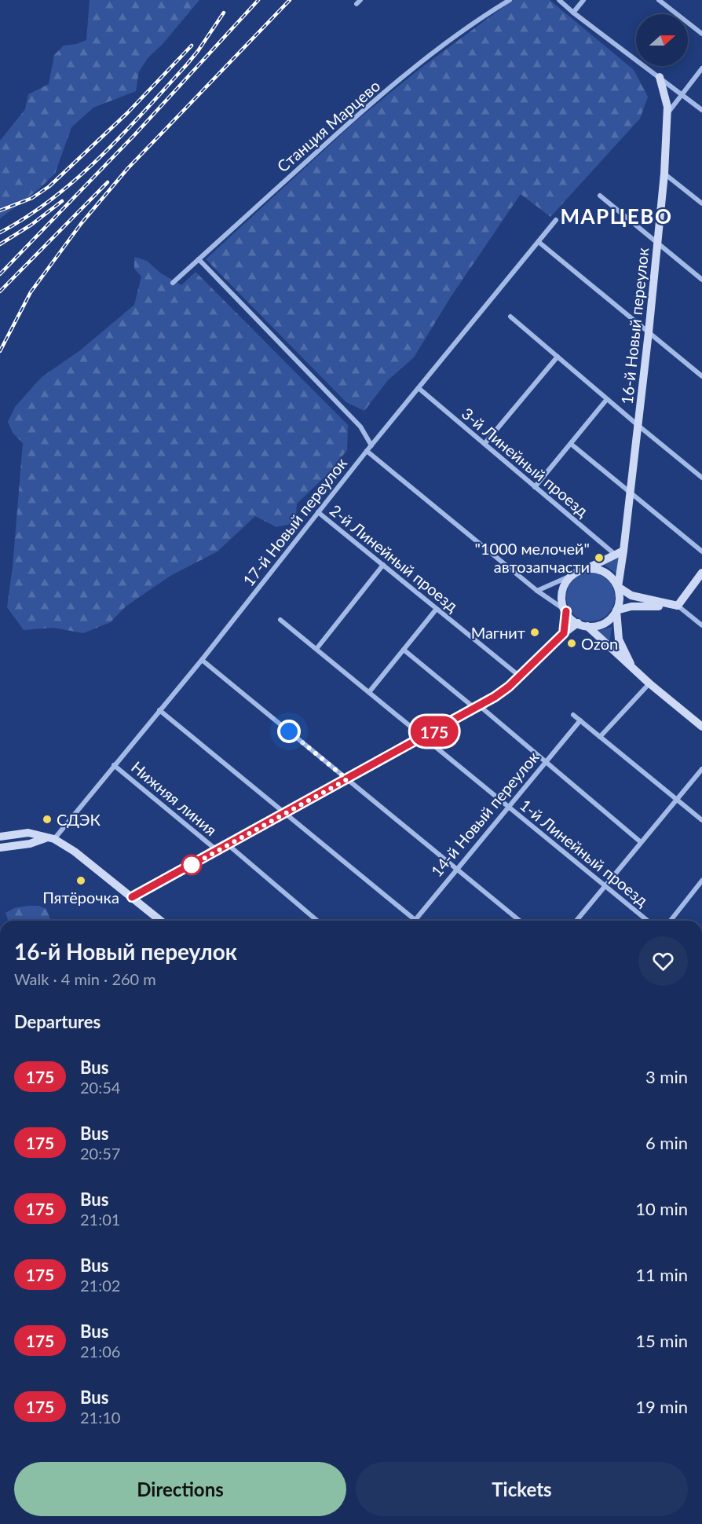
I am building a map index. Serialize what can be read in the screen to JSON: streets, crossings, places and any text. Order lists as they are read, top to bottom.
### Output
{
  "streets": {
    "main road": ["16-й Новый переулок"],
    "street": [
      "Станция Марцево",
      "3-й Линейный проезд",
      "17-й Новый переулок",
      "2-й Линейный проезд",
      "Нижняя линия",
      "14-й Новый переулок",
      "1-й Линейный проезд"
    ]
  },
  "crossings": [
    ["3-й Линейный проезд", "17-й Новый переулок"],
    ["17-й Новый переулок", "2-й Линейный проезд"],
    ["17-й Новый переулок", "Нижняя линия"],
    ["14-й Новый переулок", "1-й Линейный проезд"]
  ],
  "districts": ["МАРЦЕВО"],
  "places": [
    "\"1000 мелочей\" автозапчасти",
    "Магнит",
    "Ozon",
    "СДЭК",
    "Пятёрочка"
  ],
  "lines": ["bus line 175"],
  "north": "right",
  "page": {
    "on_map": "175",
    "heading": [
      ["16-й Новый переулок", "Walk · 4 min · 260 m"],
      "Departures"
    ],
    "list": [
      {
        "mark": "175",
        "name": "Bus",
        "note": "20:54",
        "value": "3 min"
      },
      {
        "mark": "175",
        "name": "Bus",
        "note": "20:57",
        "value": "6 min"
      },
      {
        "mark": "175",
        "name": "Bus",
        "note": "21:01",
        "value": "10 min"
      },
      {
        "mark": "175",
        "name": "Bus",
        "note": "21:02",
        "value": "11 min"
      },
      {
        "mark": "175",
        "name": "Bus",
        "note": "21:06",
        "value": "15 min"
      },
      {
        "mark": "175",
        "name": "Bus",
        "note": "21:10",
        "value": "19 min"
      }
    ],
    "buttons": ["Directions", "Tickets"]
  }
}
